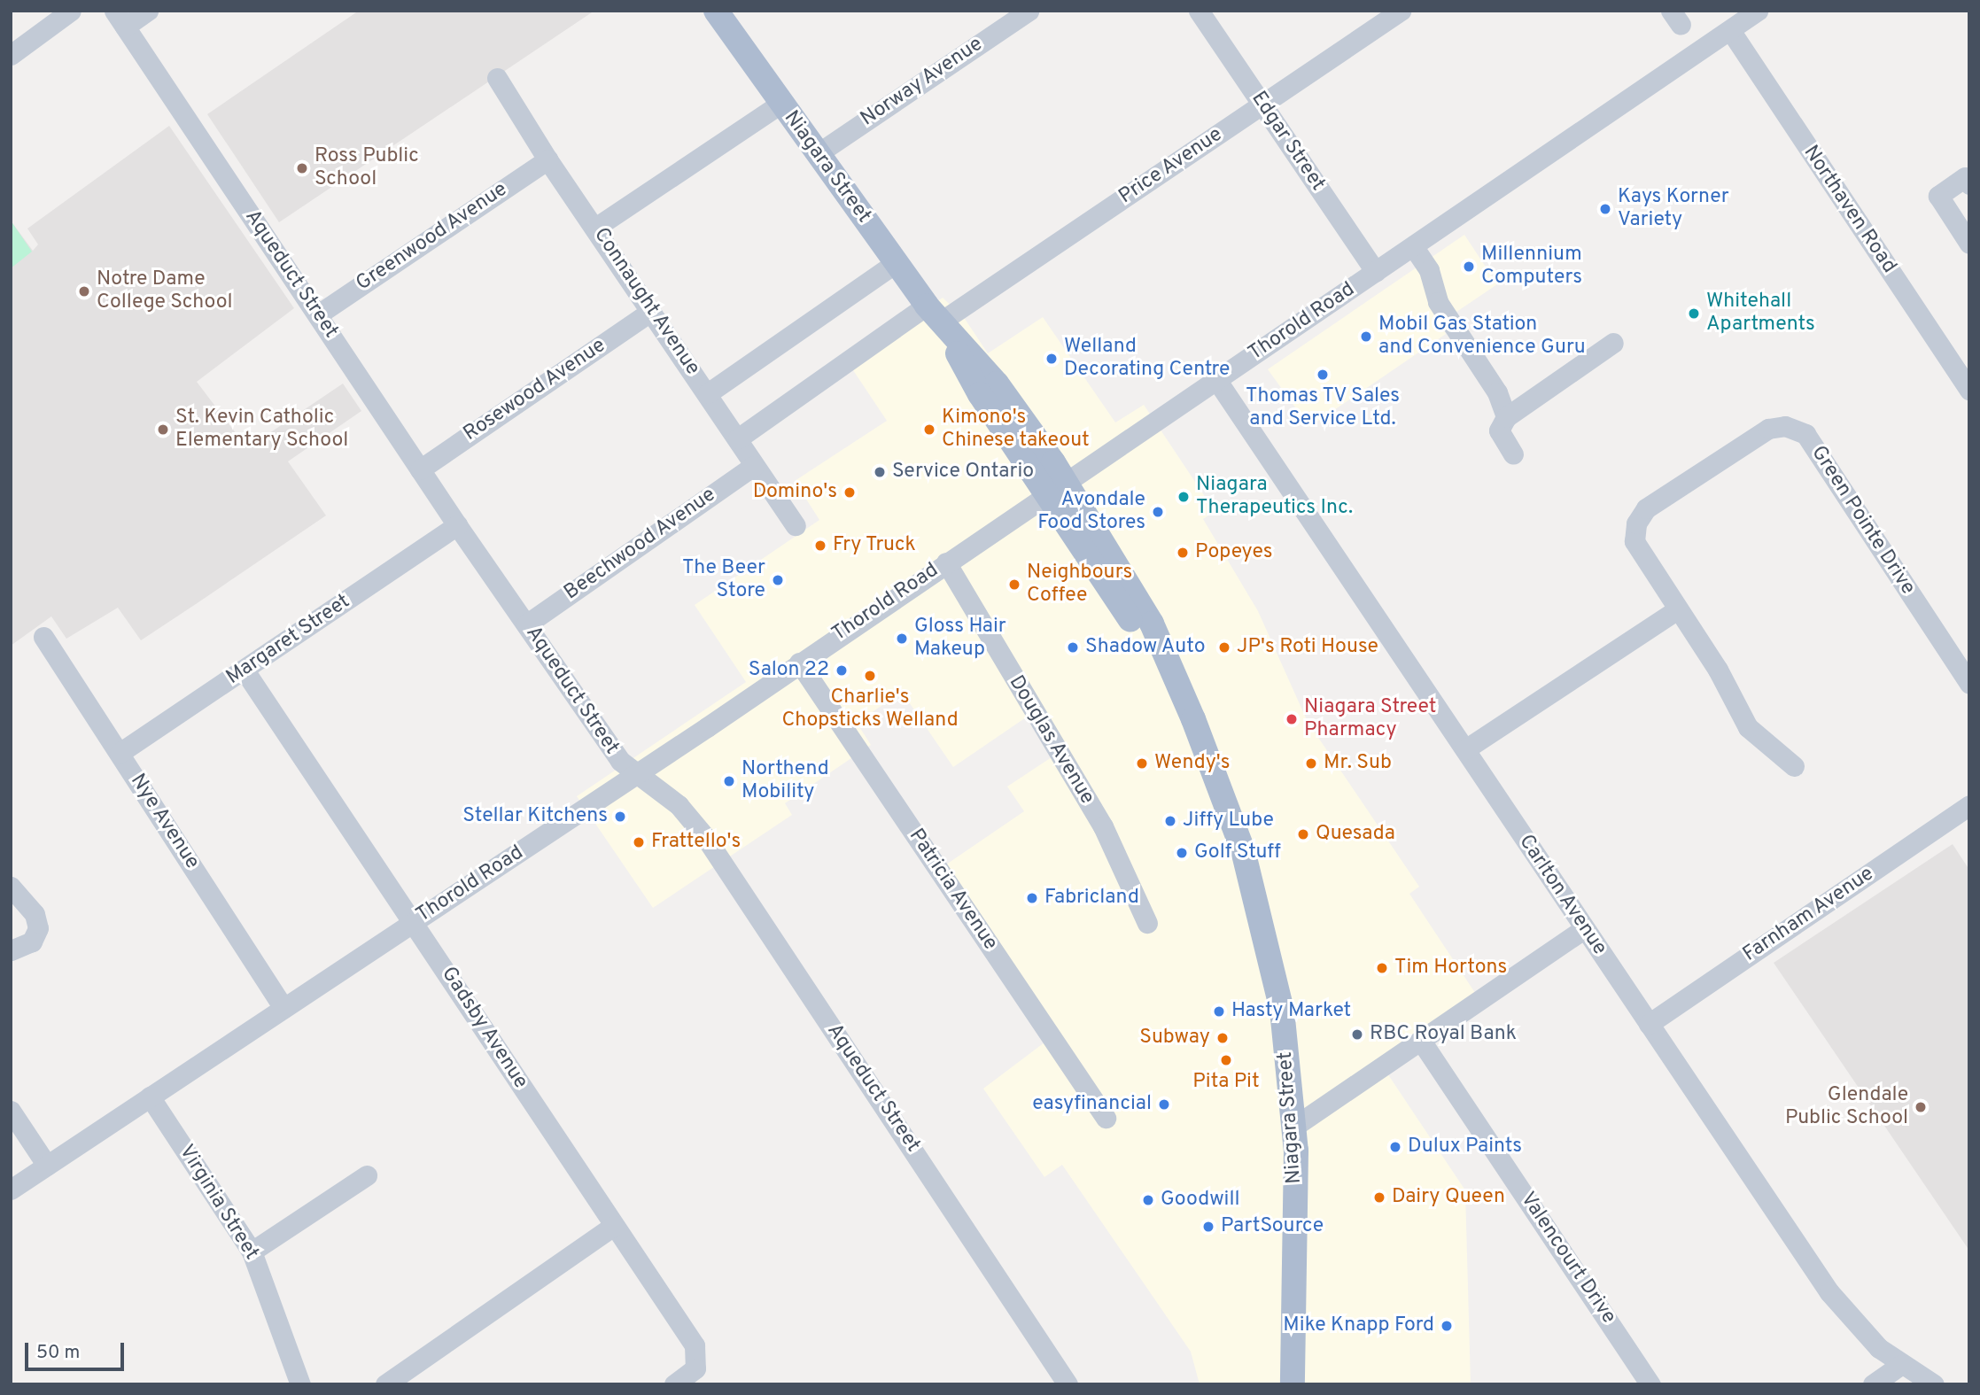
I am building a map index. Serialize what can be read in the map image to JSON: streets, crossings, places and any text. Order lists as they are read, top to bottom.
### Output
{
  "streets": {
    "main road": ["Niagara Street"],
    "street": [
      "Norway Avenue",
      "Edgar Street",
      "Price Avenue",
      "Northaven Road",
      "Greenwood Avenue",
      "Aqueduct Street",
      "Connaught Avenue",
      "Thorold Road",
      "Rosewood Avenue",
      "Green Pointe Drive",
      "Beechwood Avenue",
      "Margaret Street",
      "Douglas Avenue",
      "Nye Avenue",
      "Patricia Avenue",
      "Carlton Avenue",
      "Farnham Avenue",
      "Gadsby Avenue",
      "Virginia Street",
      "Valencourt Drive"
    ]
  },
  "crossings": [
    ["Norway Avenue", "Niagara Street"],
    ["Edgar Street", "Price Avenue"],
    ["Edgar Street", "Thorold Road"],
    ["Price Avenue", "Niagara Street"],
    ["Price Avenue", "Connaught Avenue"],
    ["Niagara Street", "Thorold Road"],
    ["Northaven Road", "Thorold Road"],
    ["Greenwood Avenue", "Aqueduct Street"],
    ["Greenwood Avenue", "Connaught Avenue"],
    ["Aqueduct Street", "Thorold Road"],
    ["Aqueduct Street", "Rosewood Avenue"],
    ["Aqueduct Street", "Beechwood Avenue"],
    ["Aqueduct Street", "Margaret Street"],
    ["Connaught Avenue", "Rosewood Avenue"],
    ["Connaught Avenue", "Beechwood Avenue"],
    ["Thorold Road", "Douglas Avenue"],
    ["Thorold Road", "Nye Avenue"],
    ["Thorold Road", "Patricia Avenue"],
    ["Thorold Road", "Carlton Avenue"],
    ["Thorold Road", "Gadsby Avenue"],
    ["Thorold Road", "Virginia Street"],
    ["Margaret Street", "Nye Avenue"],
    ["Margaret Street", "Gadsby Avenue"],
    ["Carlton Avenue", "Farnham Avenue"]
  ],
  "places": [
    "Ross Public School",
    "Kays Korner Variety",
    "Millennium Computers",
    "Notre Dame College School",
    "Whitehall Apartments",
    "Mobil Gas Station and Convenience Guru",
    "Welland Decorating Centre",
    "Thomas TV Sales and Service Ltd.",
    "St. Kevin Catholic Elementary School",
    "Kimono's Chinese takeout",
    "Service Ontario",
    "Domino's",
    "Niagara Therapeutics Inc.",
    "Avondale Food Stores",
    "Fry Truck",
    "Popeyes",
    "The Beer Store",
    "Neighbours Coffee",
    "Gloss Hair Makeup",
    "Shadow Auto",
    "JP's Roti House",
    "Salon 22",
    "Charlie's Chopsticks Welland",
    "Niagara Street Pharmacy",
    "Wendy's",
    "Mr. Sub",
    "Northend Mobility",
    "Stellar Kitchens",
    "Jiffy Lube",
    "Quesada",
    "Frattello's",
    "Golf Stuff",
    "Fabricland",
    "Tim Hortons",
    "Hasty Market",
    "RBC Royal Bank",
    "Subway",
    "Pita Pit",
    "easyfinancial",
    "Glendale Public School",
    "Dulux Paints",
    "Dairy Queen",
    "Goodwill",
    "PartSource",
    "Mike Knapp Ford"
  ],
  "scale_bar": "50 m"
}
